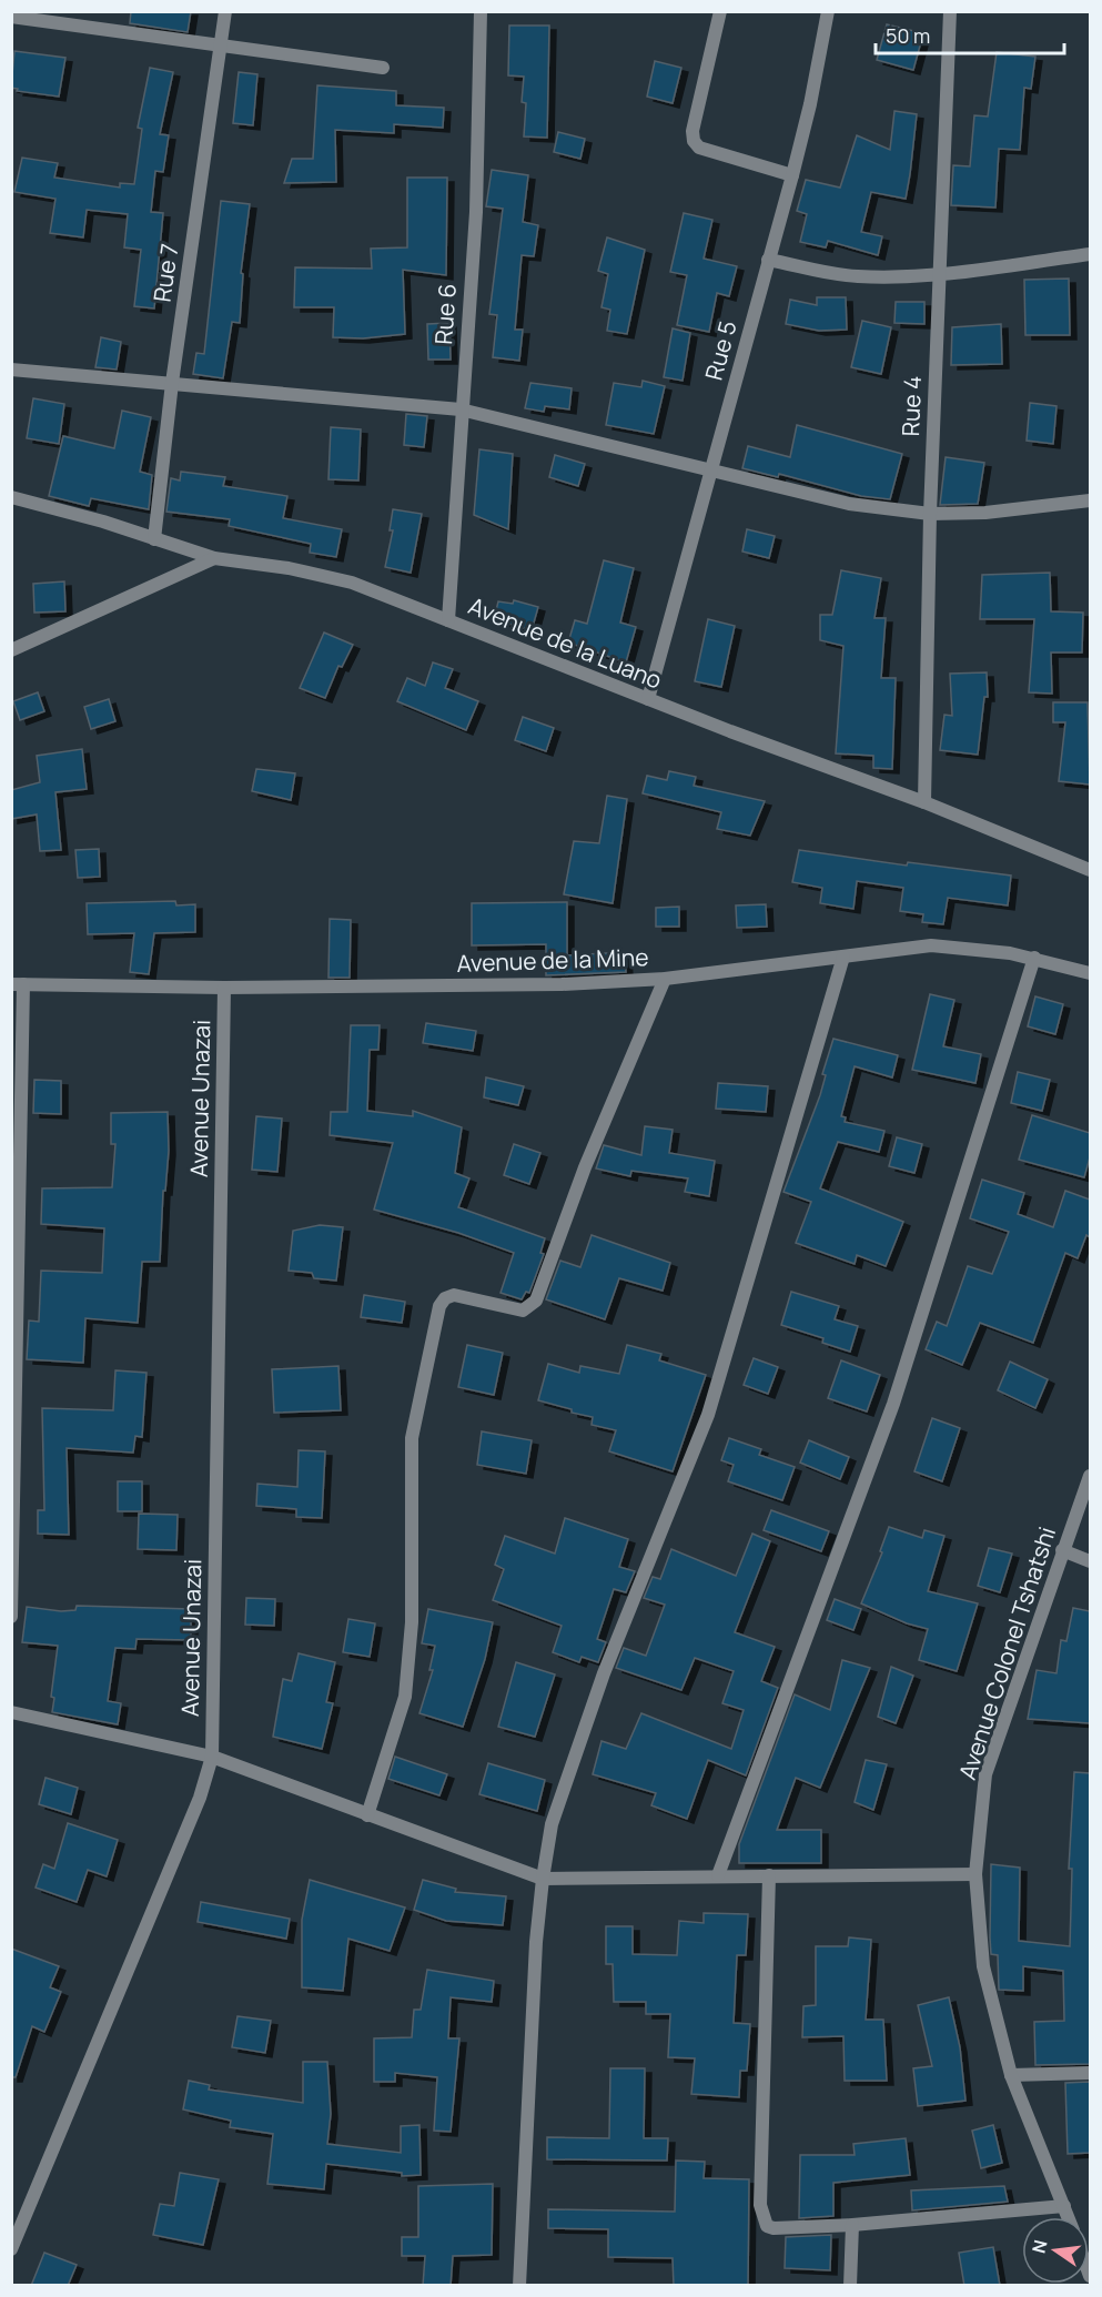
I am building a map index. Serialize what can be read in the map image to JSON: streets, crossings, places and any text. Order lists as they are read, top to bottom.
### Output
{
  "streets": {
    "street": [
      "Rue 7",
      "Rue 6",
      "Rue 5",
      "Rue 4",
      "Avenue de la Luano",
      "Avenue de la Mine",
      "Avenue Unazai",
      "Avenue Colonel Tshatshi"
    ]
  },
  "crossings": [
    ["Rue 7", "Avenue de la Luano"],
    ["Rue 6", "Avenue de la Luano"],
    ["Rue 5", "Avenue de la Luano"],
    ["Rue 4", "Avenue de la Luano"],
    ["Avenue de la Mine", "Avenue Unazai"]
  ],
  "scale_bar": "50 m",
  "north": "left"
}
